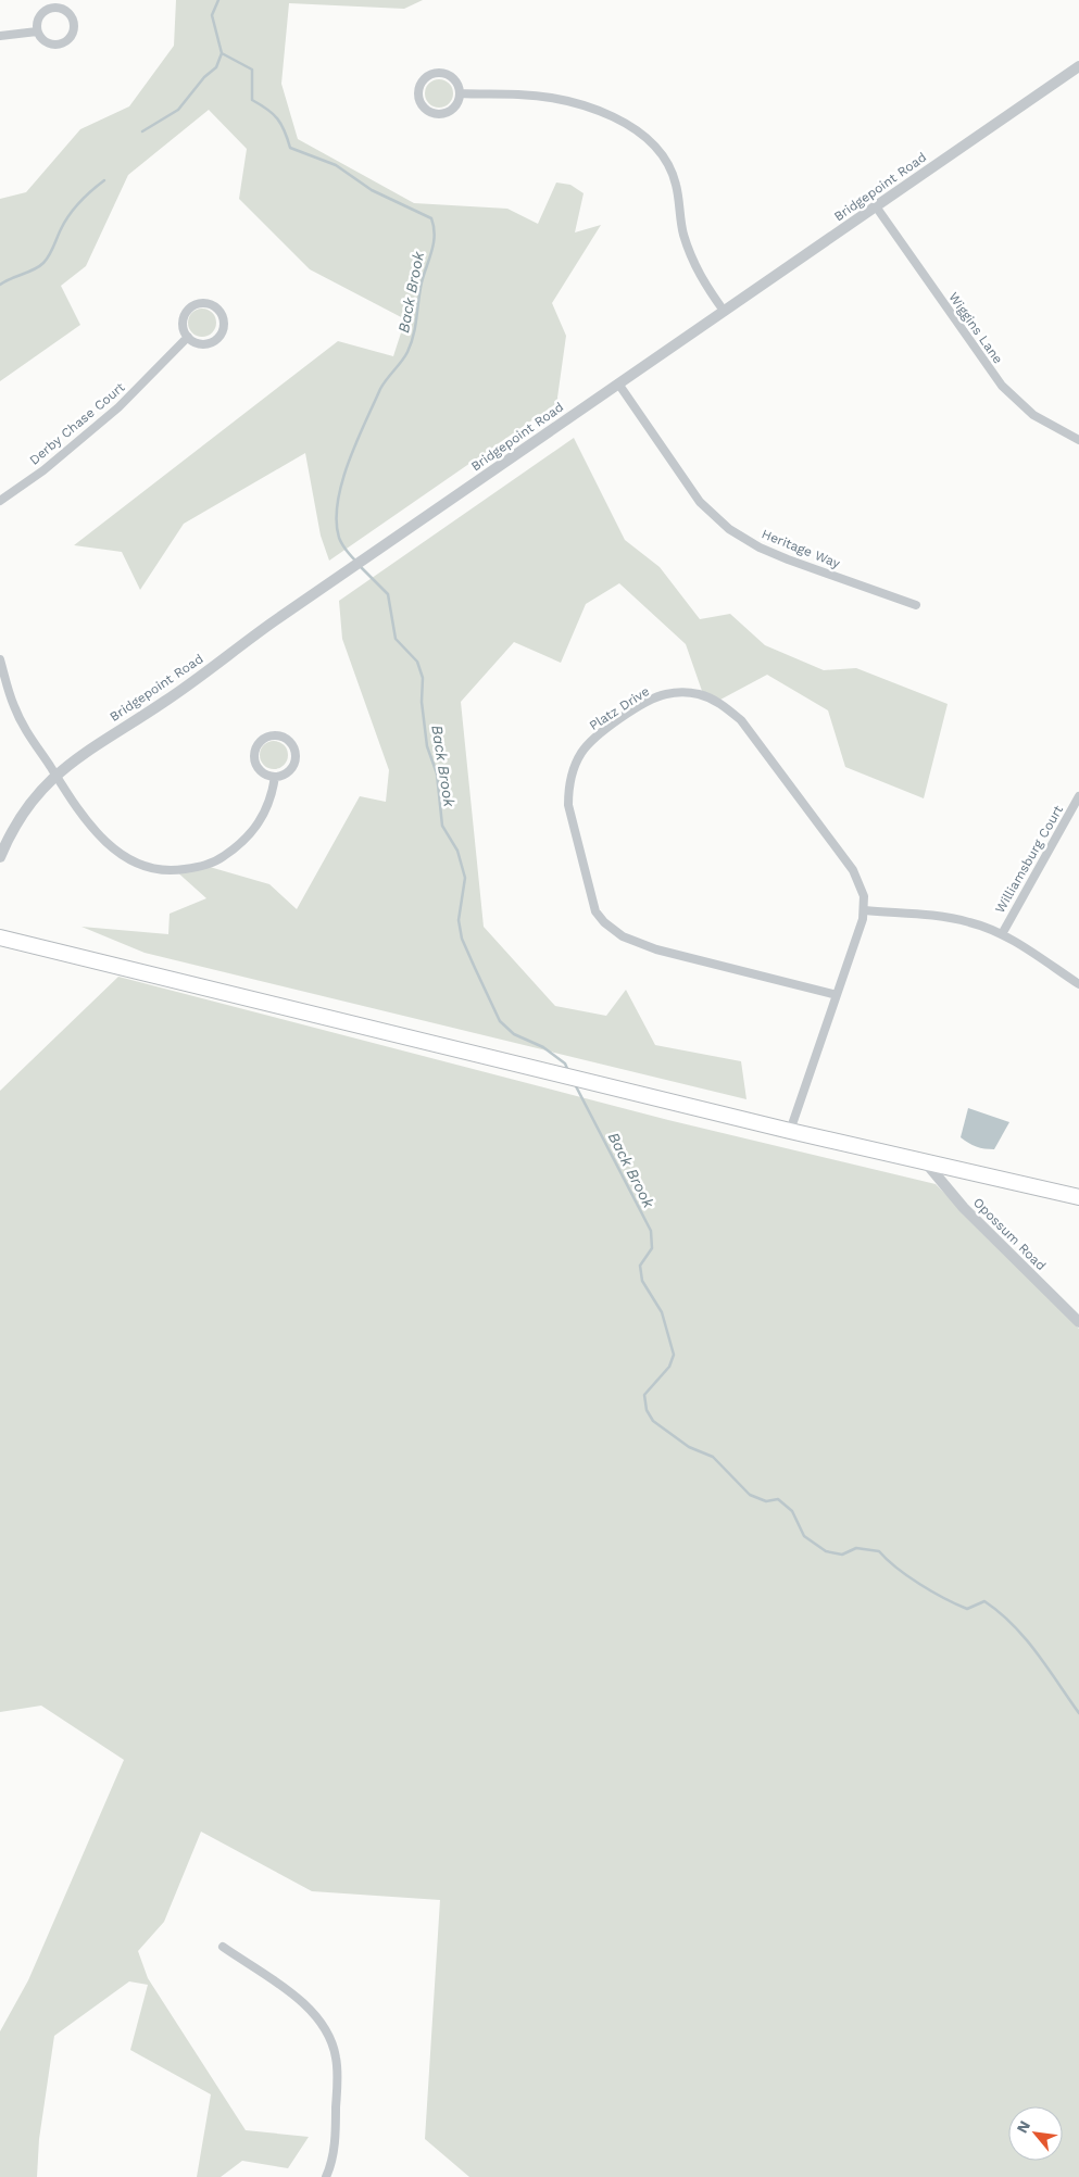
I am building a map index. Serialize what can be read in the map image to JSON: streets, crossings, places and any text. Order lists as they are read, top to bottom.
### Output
{
  "streets": {
    "street": [
      "Bridgepoint Road",
      "Wiggins Lane",
      "Derby Chase Court",
      "Heritage Way",
      "Platz Drive",
      "Williamsburg Court",
      "Opossum Road"
    ]
  },
  "crossings": [
    ["Bridgepoint Road", "Wiggins Lane"],
    ["Bridgepoint Road", "Heritage Way"]
  ],
  "water": ["Back Brook"],
  "north": "top left"
}
